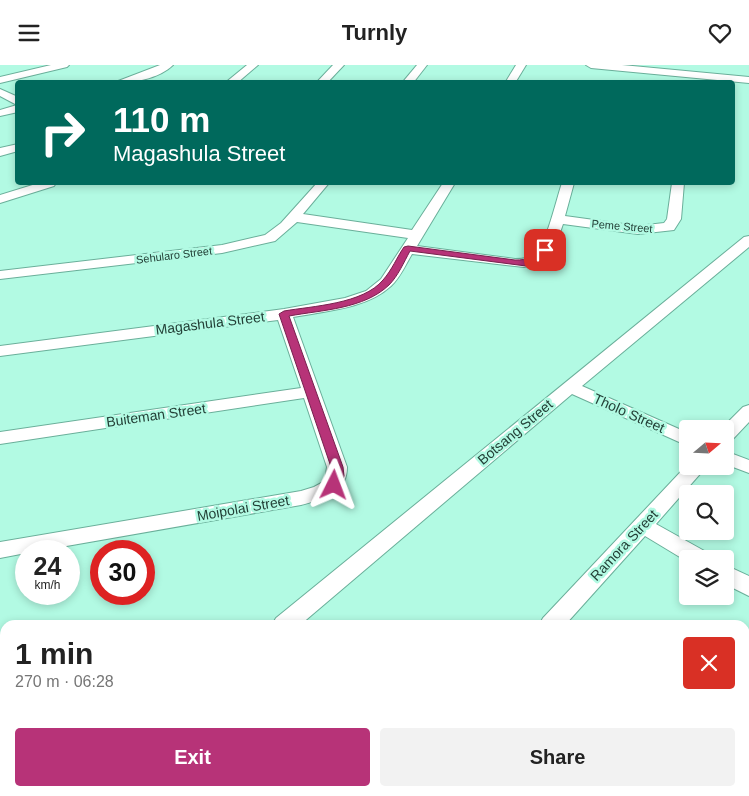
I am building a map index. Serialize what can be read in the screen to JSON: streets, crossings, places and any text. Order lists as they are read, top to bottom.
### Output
{
  "streets": {
    "street": [
      "Peme Street",
      "Sehularo Street",
      "Magashula Street",
      "Tholo Street",
      "Buiteman Street",
      "Botsang Street",
      "Moipolai Street",
      "Ramora Street"
    ]
  },
  "crossings": [
    ["Magashula Street", "Moipolai Street"],
    ["Tholo Street", "Botsang Street"],
    ["Buiteman Street", "Moipolai Street"]
  ],
  "north": "right",
  "page": {
    "header": "Turnly",
    "turn": ["110 m", "Magashula Street"],
    "speed": "24 km/h",
    "limit": "30",
    "heading": ["1 min", "270 m · 06:28"],
    "buttons": ["Exit", "Share"]
  }
}
